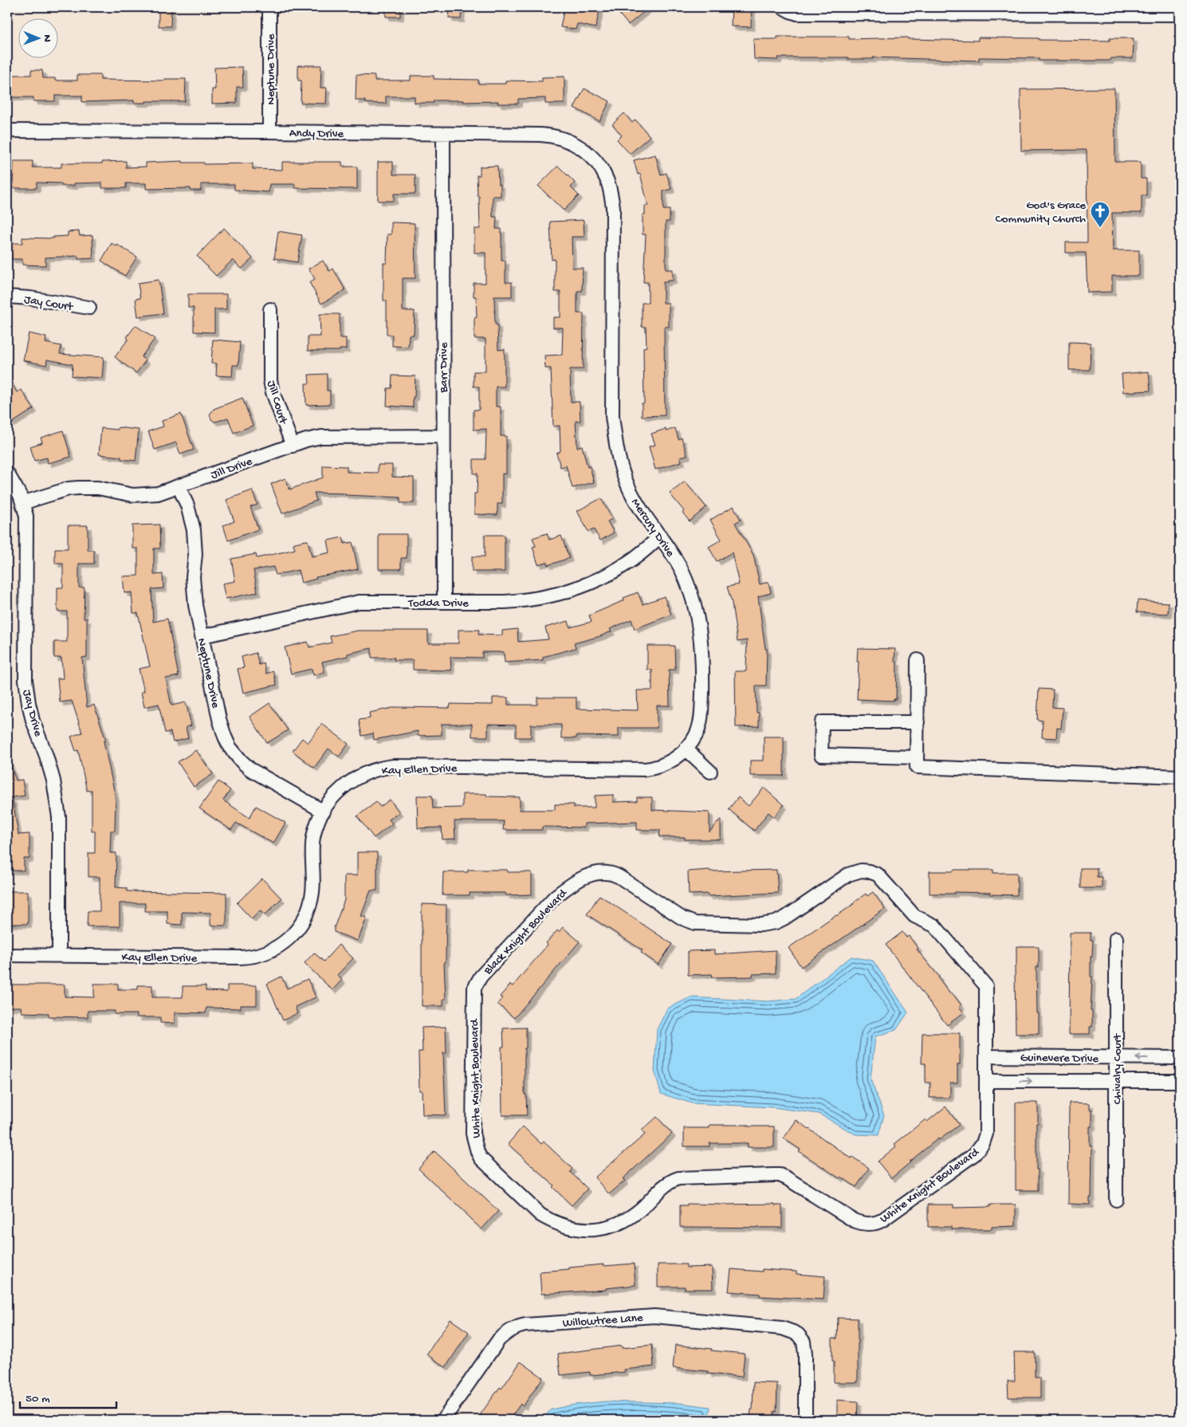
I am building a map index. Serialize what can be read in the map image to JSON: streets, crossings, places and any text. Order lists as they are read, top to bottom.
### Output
{
  "streets": {
    "street": [
      "Neptune Drive",
      "Andy Drive",
      "Jay Court",
      "Barr Drive",
      "Jill Court",
      "Jill Drive",
      "Mercury Drive",
      "Todda Drive",
      "Jay Drive",
      "Kay Ellen Drive",
      "Black Knight Boulevard",
      "Guinevere Drive",
      "Chivalry Court",
      "White Knight Boulevard",
      "Willowtree Lane"
    ]
  },
  "crossings": [
    ["Neptune Drive", "Andy Drive"],
    ["Neptune Drive", "Jill Drive"],
    ["Neptune Drive", "Todda Drive"],
    ["Neptune Drive", "Kay Ellen Drive"],
    ["Andy Drive", "Barr Drive"],
    ["Andy Drive", "Mercury Drive"],
    ["Barr Drive", "Jill Drive"],
    ["Barr Drive", "Todda Drive"],
    ["Jill Court", "Jill Drive"],
    ["Jill Drive", "Jay Drive"],
    ["Mercury Drive", "Todda Drive"],
    ["Mercury Drive", "Kay Ellen Drive"],
    ["Jay Drive", "Kay Ellen Drive"],
    ["Black Knight Boulevard", "Guinevere Drive"],
    ["Black Knight Boulevard", "White Knight Boulevard"],
    ["Guinevere Drive", "Chivalry Court"],
    ["Guinevere Drive", "White Knight Boulevard"]
  ],
  "places": {
    "church": ["God's Grace Community Church"]
  },
  "scale_bar": "50 m",
  "north": "right"
}
